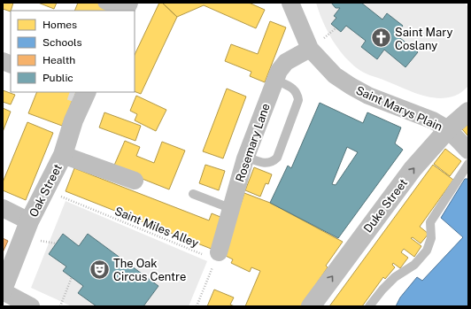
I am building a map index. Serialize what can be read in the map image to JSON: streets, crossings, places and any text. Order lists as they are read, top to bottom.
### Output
{
  "streets": {
    "street": [
      "Saint Marys Plain",
      "Rosemary Lane",
      "Oak Street",
      "Duke Street"
    ],
    "path": ["Saint Miles Alley"]
  },
  "crossings": [
    ["Saint Marys Plain", "Rosemary Lane"],
    ["Saint Marys Plain", "Duke Street"],
    ["Rosemary Lane", "Saint Miles Alley"],
    ["Oak Street", "Saint Miles Alley"]
  ],
  "one_way": ["Duke Street"],
  "places": {
    "church": ["Saint Mary Coslany"],
    "theatre": ["The Oak Circus Centre"]
  },
  "legend": [
    "Homes",
    "Schools",
    "Health",
    "Public"
  ]
}
